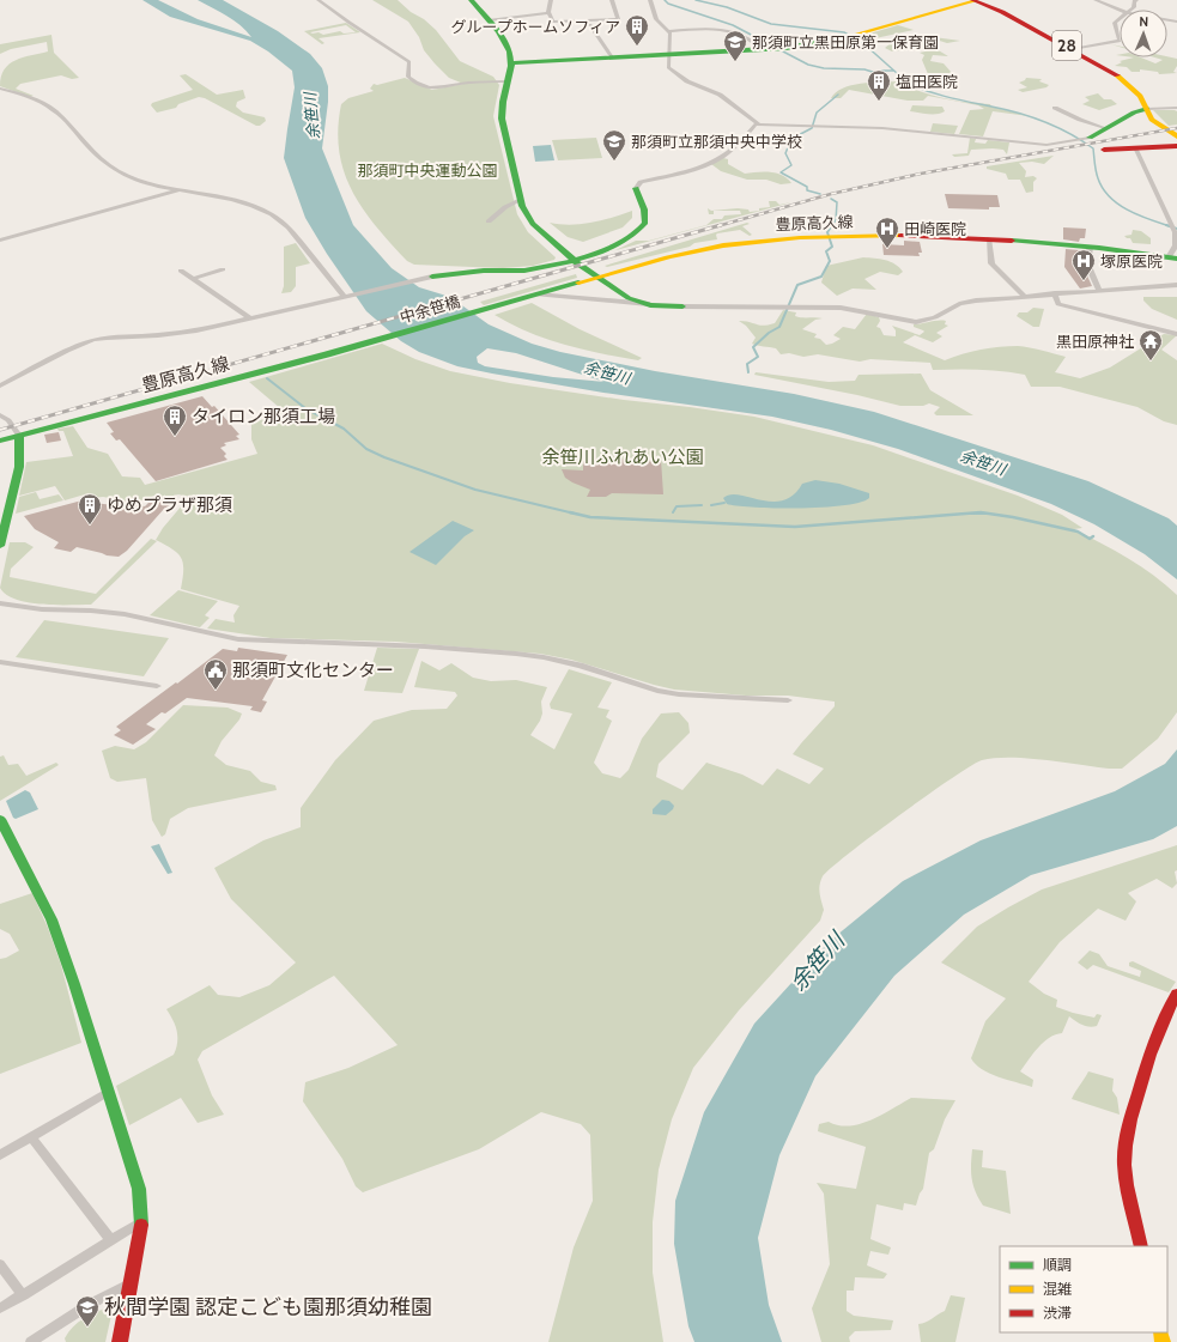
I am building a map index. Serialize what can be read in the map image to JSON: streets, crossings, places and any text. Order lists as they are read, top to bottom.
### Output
{
  "streets": {
    "street": ["28", "豊原高久線", "中余笹橋"]
  },
  "crossings": [
    ["豊原高久線", "中余笹橋"]
  ],
  "water": ["余笹川"],
  "parks": ["那須町中央運動公園", "余笹川ふれあい公園"],
  "places": {
    "building": [
      "グループホームソフィア",
      "塩田医院",
      "タイロン那須工場",
      "ゆめプラザ那須"
    ],
    "school or university": ["那須町立黒田原第一保育園", "那須町立那須中央中学校", "秋間学園 認定こども園那須幼稚園"],
    "hospital": ["田崎医院", "塚原医院"],
    "temple": ["黒田原神社"],
    "public building": ["那須町文化センター"]
  },
  "legend": ["順調", "混雑", "渋滞"],
  "north": "top"
}
